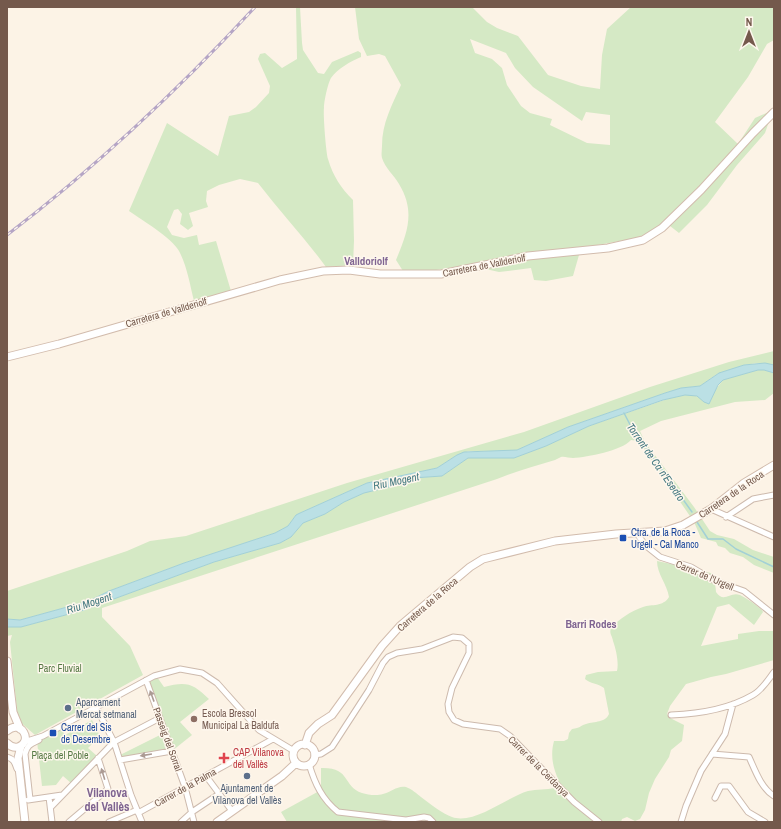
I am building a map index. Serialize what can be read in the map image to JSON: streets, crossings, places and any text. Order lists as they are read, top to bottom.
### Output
{
  "streets": {
    "street": [
      "Carretera de Vallderiolf",
      "Carretera de la Roca",
      "Carrer de l'Urgell",
      "Passeig del Sorral",
      "Carrer de la Cerdanya",
      "Carrer de la Palma"
    ]
  },
  "crossings": [
    ["Carretera de la Roca", "Carrer de l'Urgell"],
    ["Carretera de la Roca", "Carrer de la Cerdanya"],
    ["Passeig del Sorral", "Carrer de la Palma"]
  ],
  "districts": ["Valldoriolf", "Barri Rodes", "Vilanova del Vallès"],
  "water": ["Torrent de Ca n'Esedro", "Riu Mogent"],
  "parks": ["Parc Fluvial", "Plaça del Poble"],
  "places": {
    "transit": ["Ctra. de la Roca - Urgell - Cal Manco", "Carrer del Sis de Desembre"],
    "other": ["Aparcament Mercat setmanal", "Escola Bressol Municipal La Baldufa", "Ajuntament de Vilanova del Vallès"],
    "health": ["CAP Vilanova del Vallès"]
  },
  "north": "top"
}
